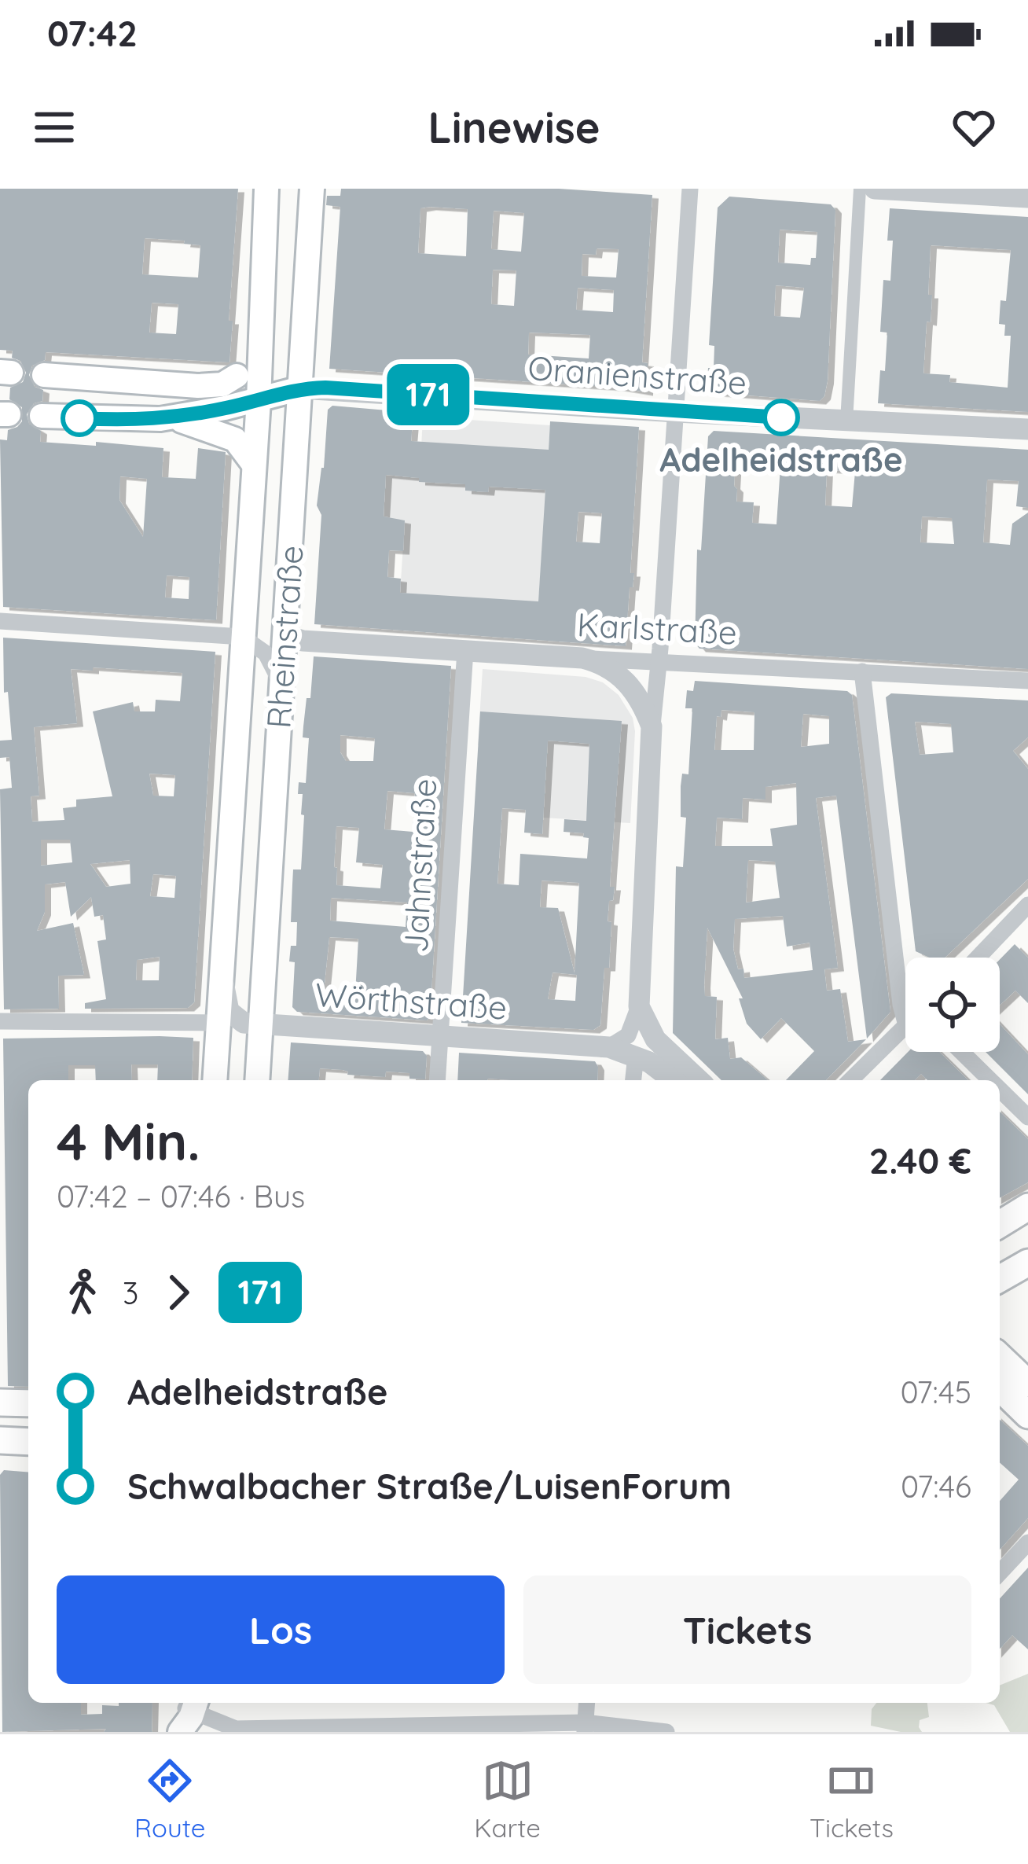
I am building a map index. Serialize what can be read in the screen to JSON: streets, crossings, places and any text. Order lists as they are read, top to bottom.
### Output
{
  "streets": {
    "main road": ["Rheinstraße"],
    "street": [
      "Oranienstraße",
      "Karlstraße",
      "Jahnstraße",
      "Wörthstraße"
    ]
  },
  "crossings": [
    ["Oranienstraße", "Rheinstraße"],
    ["Karlstraße", "Rheinstraße"],
    ["Karlstraße", "Jahnstraße"],
    ["Rheinstraße", "Wörthstraße"],
    ["Jahnstraße", "Wörthstraße"]
  ],
  "places": ["Adelheidstraße"],
  "lines": ["bus line 171"],
  "page": {
    "status": "07:42",
    "header": "Linewise",
    "on_map": "171",
    "heading": ["4 Min.", "07:42 – 07:46 · Bus", "2.40 €"],
    "legs": ["3", "171"],
    "list": [
      {
        "name": "Adelheidstraße",
        "value": "07:45"
      },
      {
        "name": "Schwalbacher Straße/LuisenForum",
        "value": "07:46"
      }
    ],
    "buttons": ["Los", "Tickets"],
    "tabs": ["Route", "Karte", "Tickets"]
  }
}
